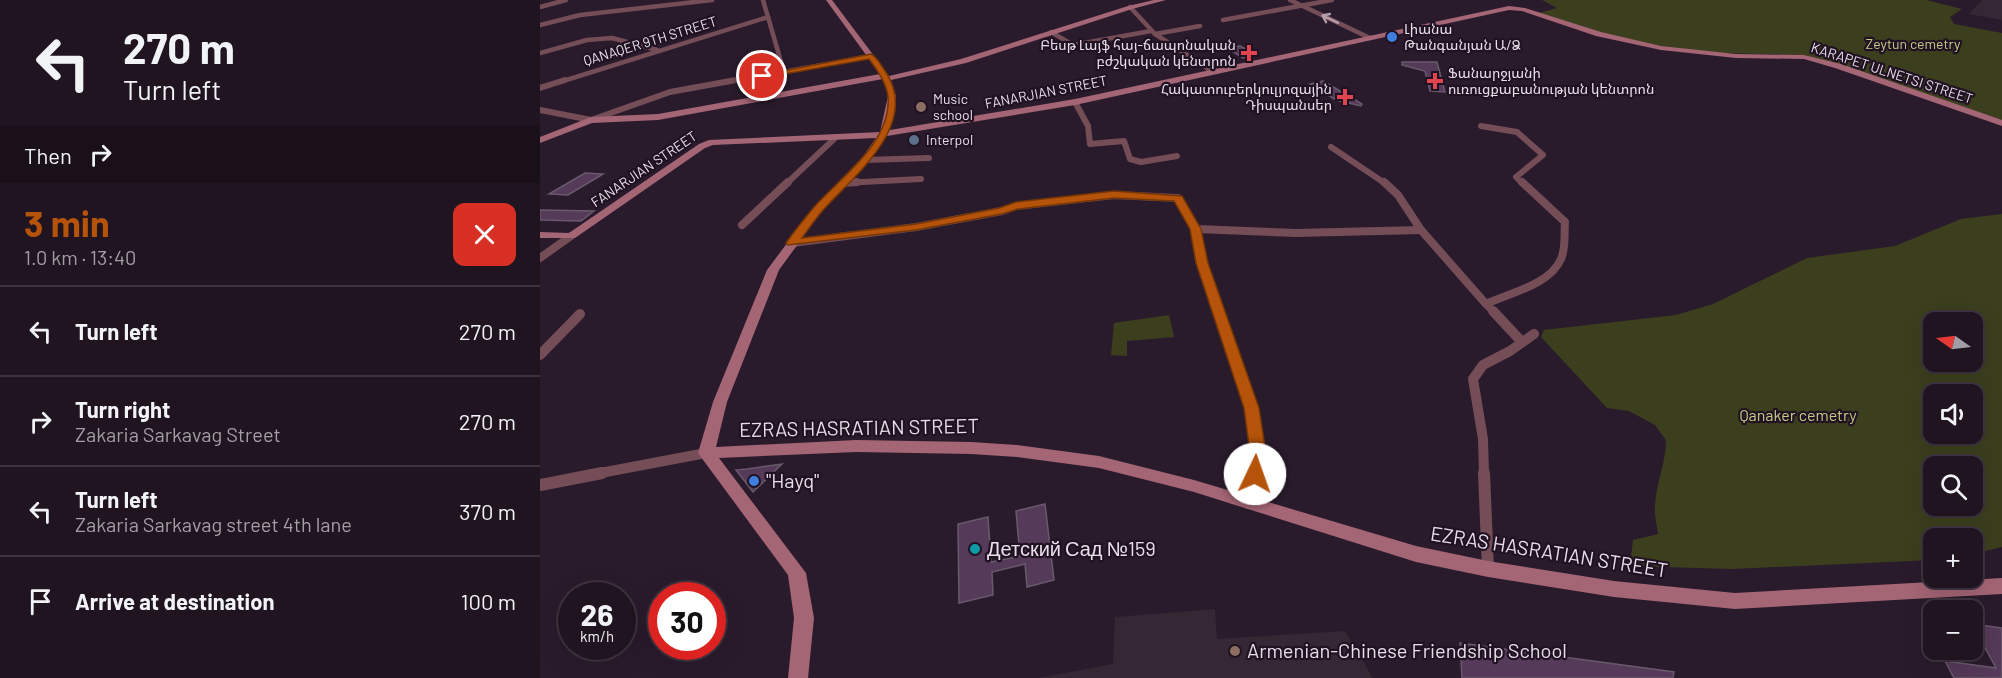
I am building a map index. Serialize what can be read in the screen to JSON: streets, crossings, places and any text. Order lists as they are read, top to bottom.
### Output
{
  "streets": {
    "street": [
      "QANAQER 9TH STREET",
      "KARAPET ULNETSI STREET",
      "FANARJIAN STREET",
      "EZRAS HASRATIAN STREET"
    ]
  },
  "crossings": [
    ["KARAPET ULNETSI STREET", "FANARJIAN STREET"]
  ],
  "parks": ["Zeytun cemetry", "Qanaker cemetry"],
  "places": {
    "other": [
      "Լիանա Թանգանյան Ա/Ձ",
      "Music school",
      "Interpol",
      "\"Hayq\"",
      "Детский Сад №159",
      "Armenian-Chinese Friendship School"
    ],
    "health": ["Բեսթ Լայֆ հայ-ճապոնական բժշկական կենտրոն", "Ֆանարջյանի ուռուցքաբանության կենտրոն", "Հակատուբերկուլյոզային Դիսպանսեր"]
  },
  "north": "left",
  "page": {
    "turn": ["270 m", "Turn left"],
    "then": "Then",
    "heading": ["3 min", "1.0 km · 13:40"],
    "list": [
      {
        "name": "Turn left",
        "value": "270 m"
      },
      {
        "name": "Turn right",
        "note": "Zakaria Sarkavag Street",
        "value": "270 m"
      },
      {
        "name": "Turn left",
        "note": "Zakaria Sarkavag street 4th lane",
        "value": "370 m"
      },
      {
        "name": "Arrive at destination",
        "value": "100 m"
      }
    ],
    "map_buttons": ["+", "−"],
    "speed": "26 km/h",
    "limit": "30"
  }
}
